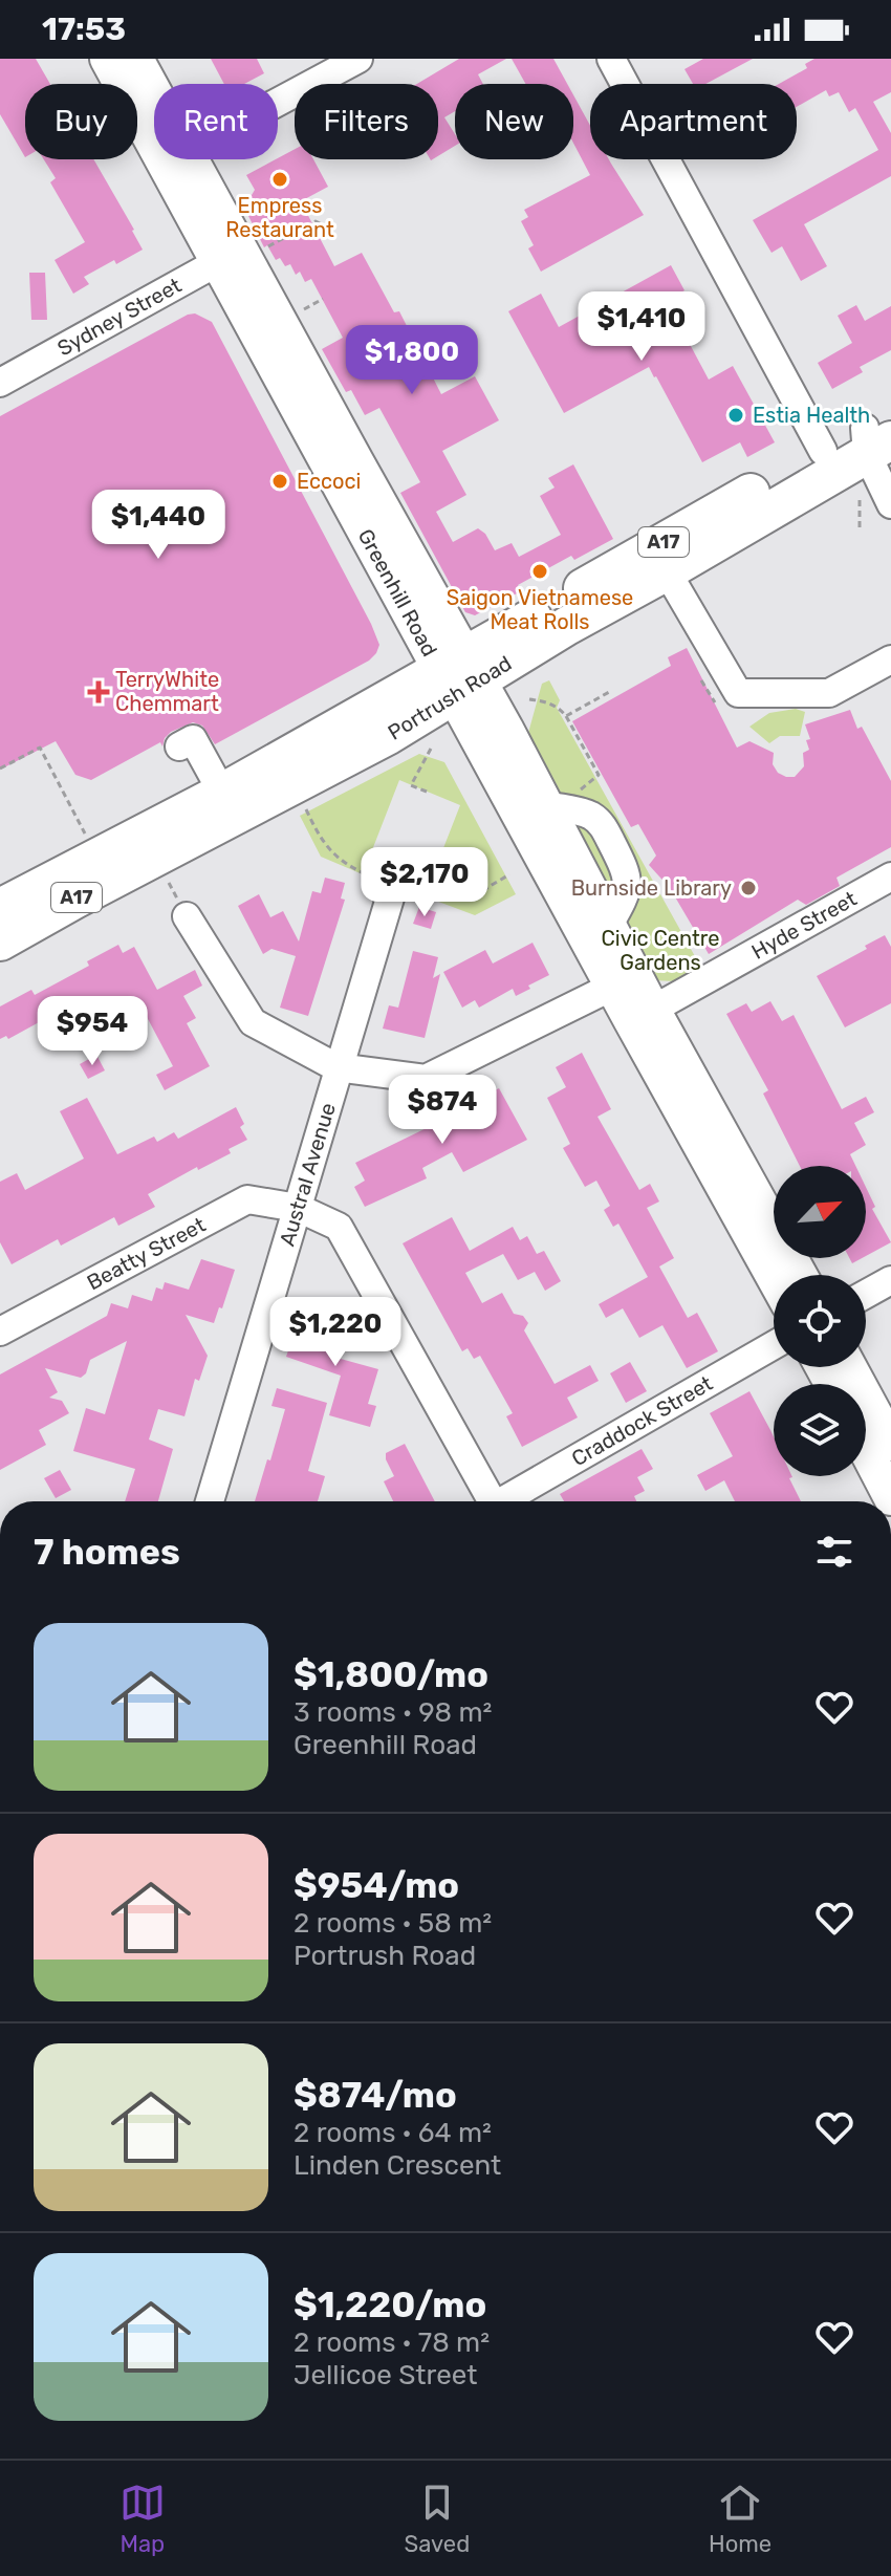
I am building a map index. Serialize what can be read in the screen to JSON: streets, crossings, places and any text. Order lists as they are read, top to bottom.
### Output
{
  "streets": {
    "highway": ["A17", "Portrush Road"],
    "main road": ["Greenhill Road"],
    "street": [
      "Sydney Street",
      "Hyde Street",
      "Austral Avenue",
      "Beatty Street",
      "Craddock Street"
    ]
  },
  "crossings": [
    ["Sydney Street", "Greenhill Road"],
    ["Greenhill Road", "Portrush Road"],
    ["Greenhill Road", "Hyde Street"],
    ["Austral Avenue", "Beatty Street"]
  ],
  "parks": ["Civic Centre Gardens"],
  "places": {
    "other": [
      "Empress Restaurant",
      "Estia Health",
      "Eccoci",
      "Saigon Vietnamese Meat Rolls",
      "Burnside Library"
    ],
    "health": ["TerryWhite Chemmart"]
  },
  "north": "top right",
  "page": {
    "status": "17:53",
    "chip": [
      "Buy",
      "Rent",
      "Filters",
      "New",
      "Apartment"
    ],
    "price": [
      "$1,410",
      "$1,800",
      "$1,440",
      "$2,170",
      "$954",
      "$874",
      "$1,220"
    ],
    "heading": "7 homes",
    "list": [
      {
        "name": "$1,800/mo",
        "note": "3 rooms · 98 m² · Greenhill Road"
      },
      {
        "name": "$954/mo",
        "note": "2 rooms · 58 m² · Portrush Road"
      },
      {
        "name": "$874/mo",
        "note": "2 rooms · 64 m² · Linden Crescent"
      },
      {
        "name": "$1,220/mo",
        "note": "2 rooms · 78 m² · Jellicoe Street"
      }
    ],
    "tabs": ["Map", "Saved", "Home"]
  }
}
